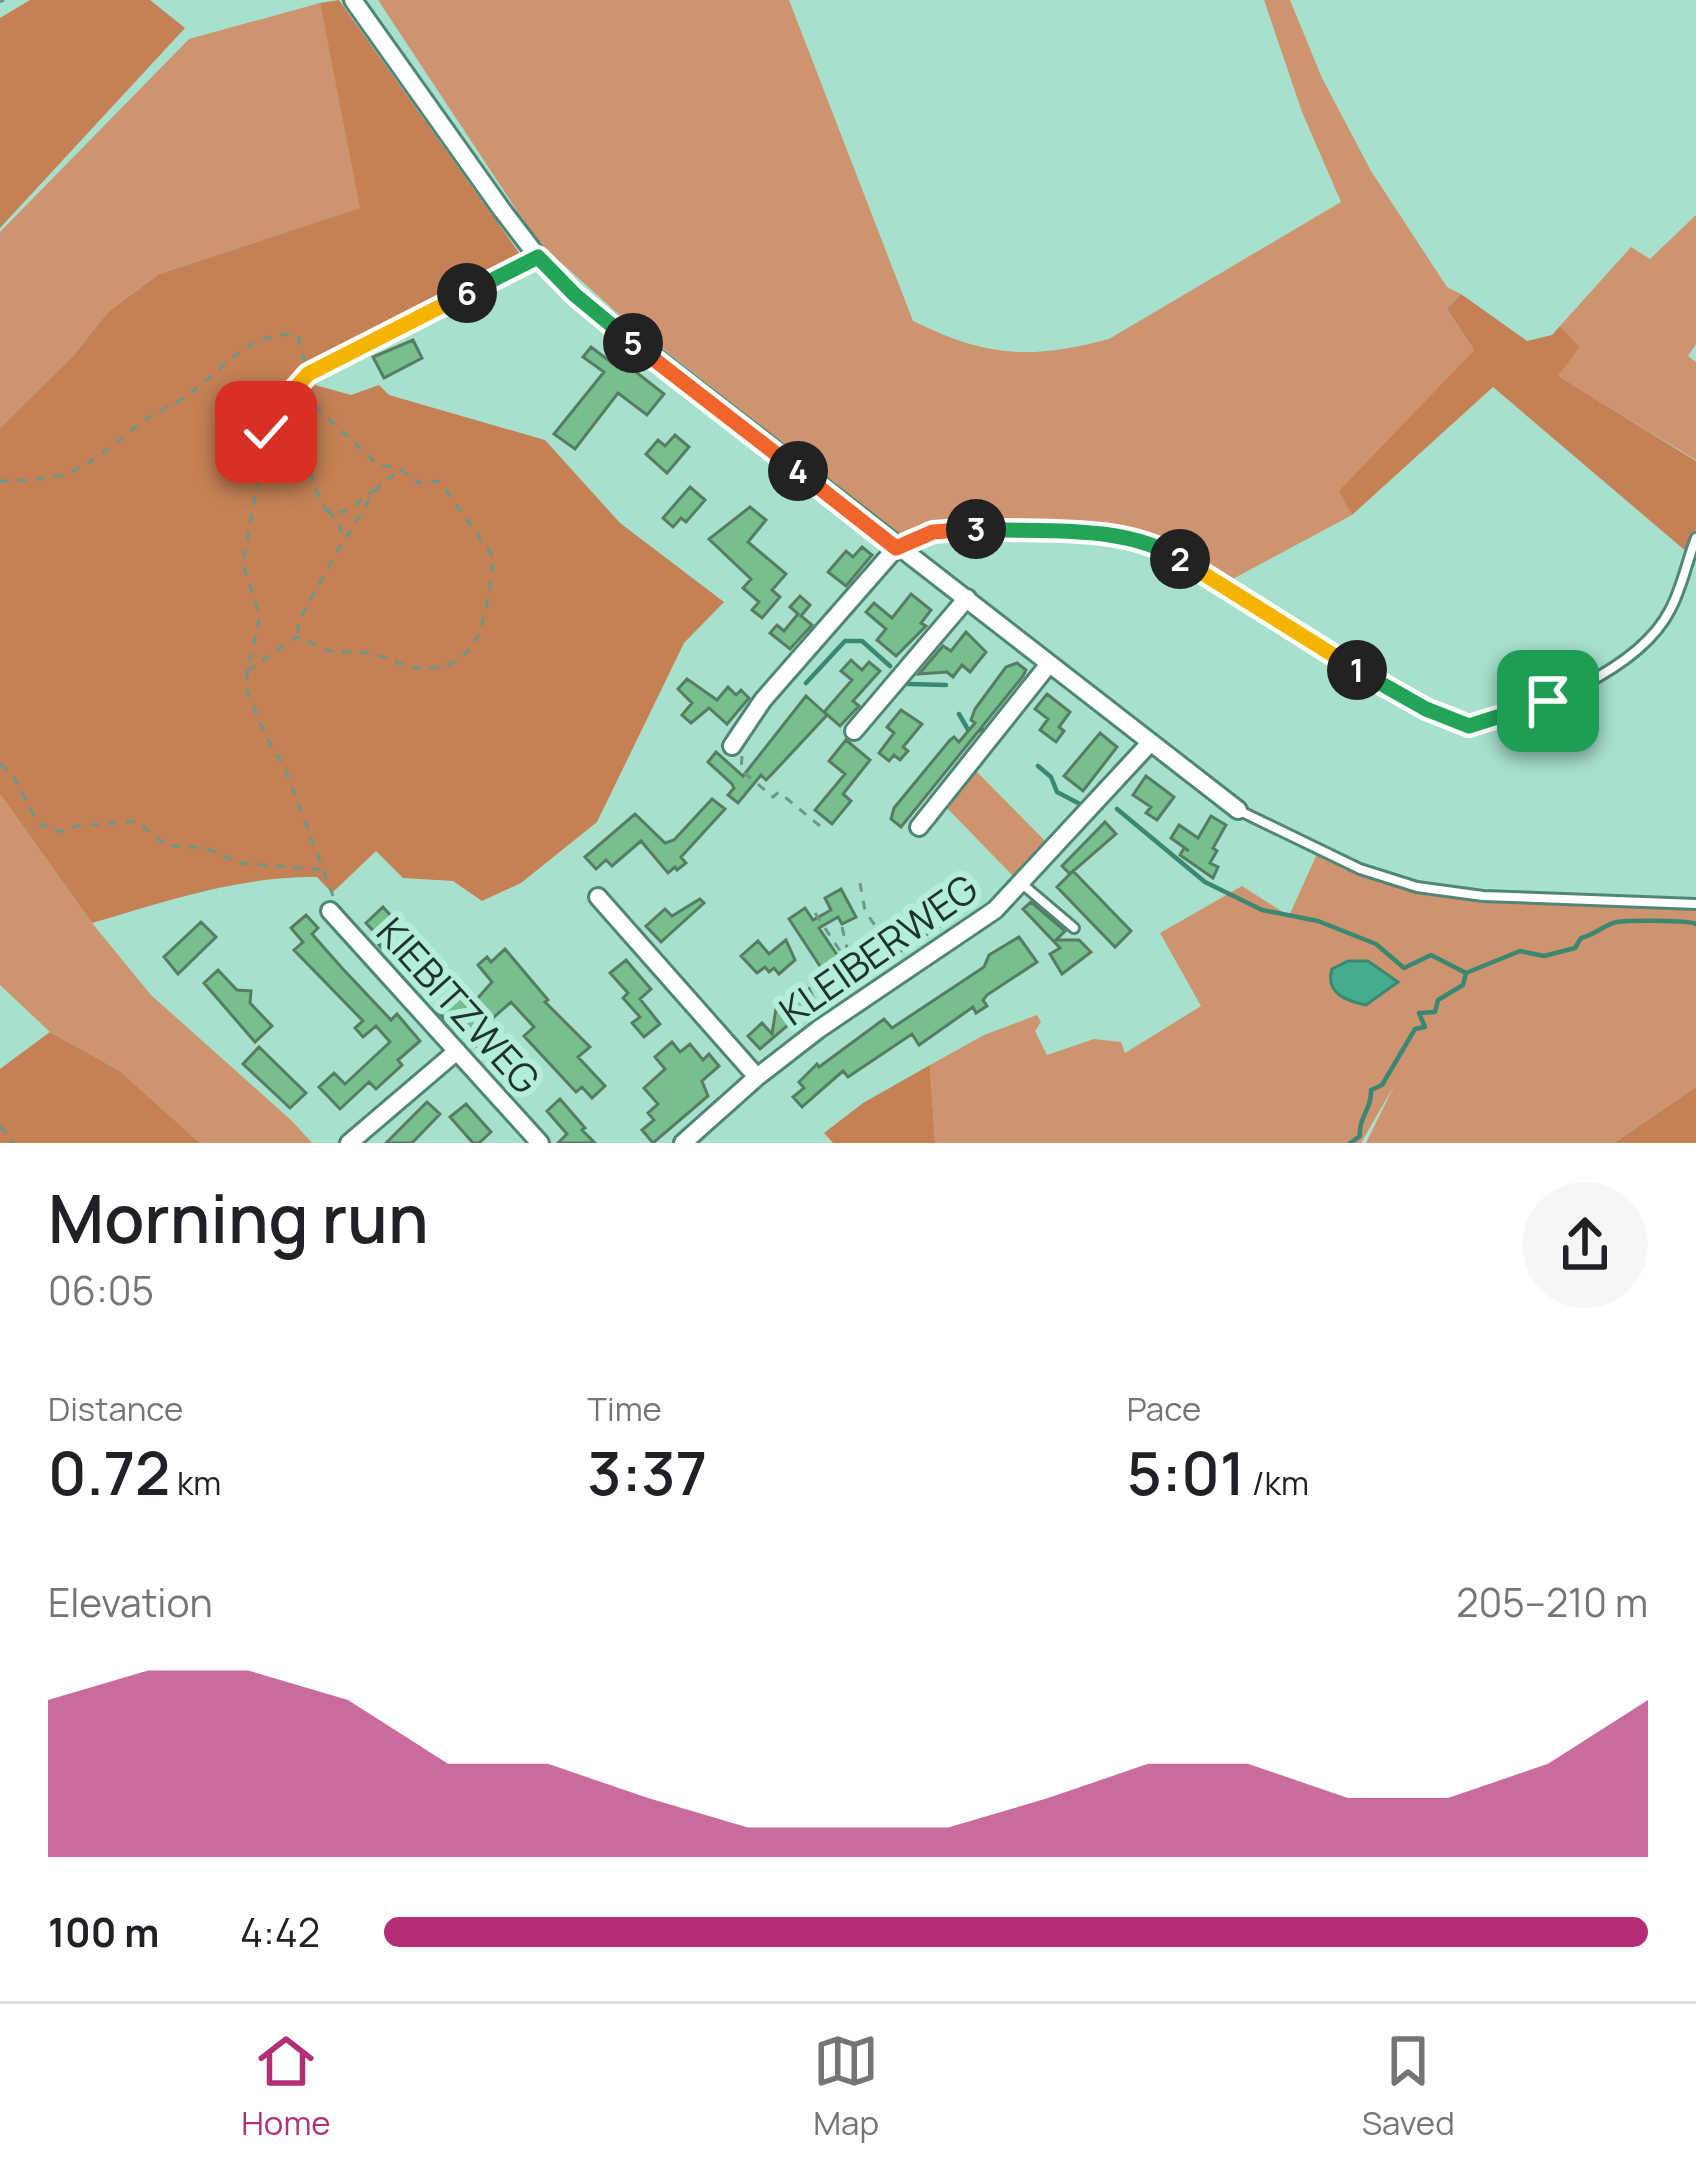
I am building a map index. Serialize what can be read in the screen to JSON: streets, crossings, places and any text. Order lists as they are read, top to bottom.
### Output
{
  "streets": {
    "street": ["KLEIBERWEG", "KIEBITZWEG"]
  },
  "page": {
    "pins": [
      "6",
      "5",
      "4",
      "3",
      "2",
      "1"
    ],
    "heading": ["Morning run", "06:05"],
    "stats": [
      ["Distance", "0.72 km"],
      ["Time", "3:37"],
      ["Pace", "5:01 /km"]
    ],
    "chart": ["Elevation", "205–210 m"],
    "list": [
      {
        "name": "100 m",
        "note": "4:42"
      }
    ],
    "tabs": ["Home", "Map", "Saved"]
  }
}
